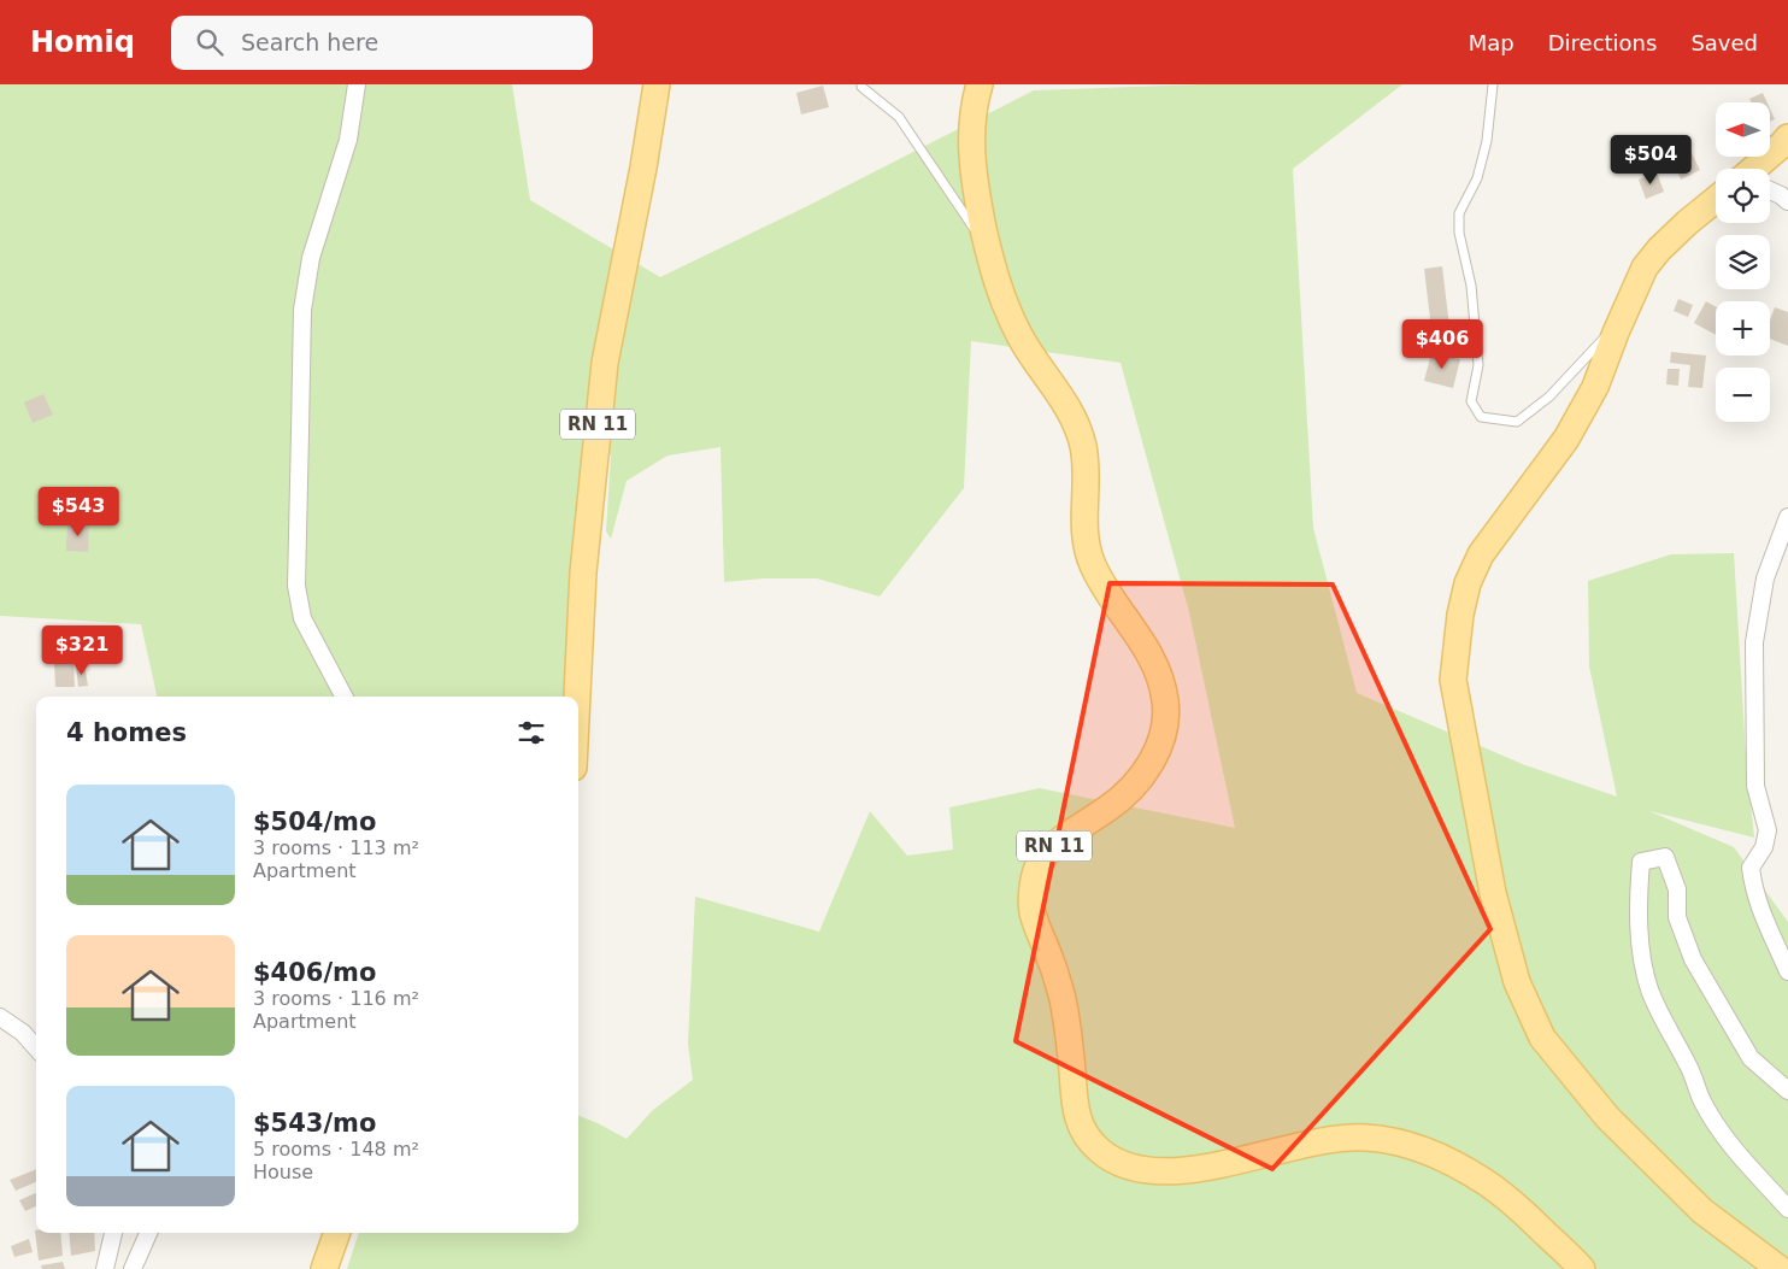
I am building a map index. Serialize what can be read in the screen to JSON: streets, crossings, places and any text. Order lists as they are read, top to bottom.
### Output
{
  "streets": {
    "main road": ["RN 11"]
  },
  "north": "left",
  "page": {
    "header": "Homiq",
    "search": "Search here",
    "nav": ["Map", "Directions", "Saved"],
    "map_buttons": ["+", "−"],
    "price": [
      "$504",
      "$406",
      "$543",
      "$321"
    ],
    "heading": "4 homes",
    "list": [
      {
        "name": "$504/mo",
        "note": "3 rooms · 113 m² · Apartment"
      },
      {
        "name": "$406/mo",
        "note": "3 rooms · 116 m² · Apartment"
      },
      {
        "name": "$543/mo",
        "note": "5 rooms · 148 m² · House"
      }
    ]
  }
}
